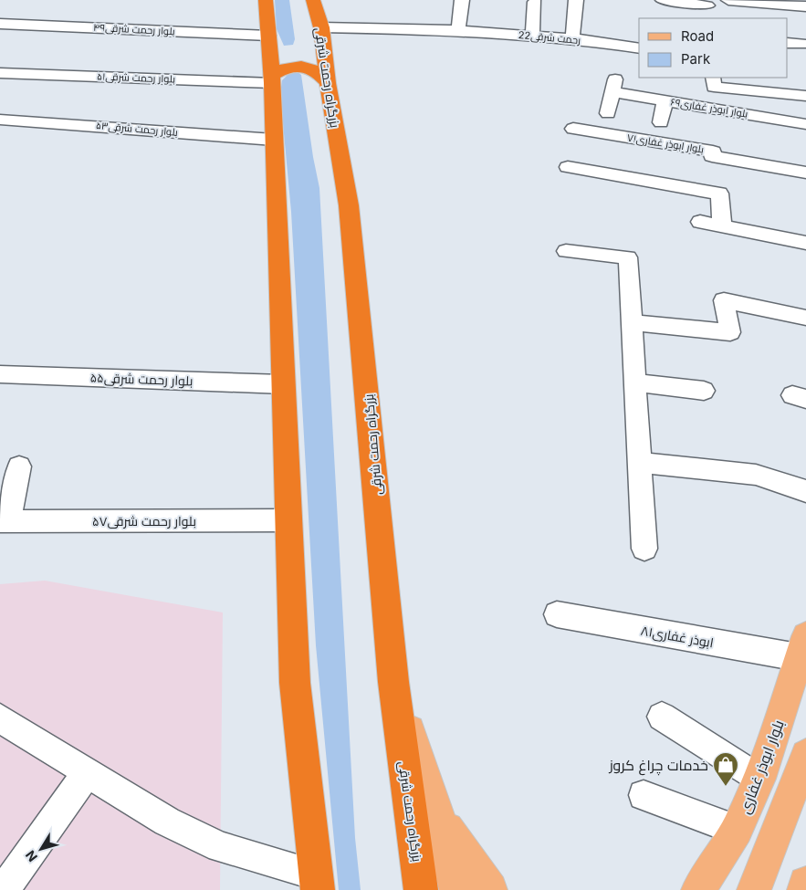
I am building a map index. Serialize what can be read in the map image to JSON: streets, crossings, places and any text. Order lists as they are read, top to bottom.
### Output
{
  "streets": {
    "highway": ["بزرگراه رحمت شرقی"],
    "main road": ["بلوار ابوذر غفاری"],
    "street": [
      "بلوار رحمت شرقی۴۹",
      "22رحمت شرقی",
      "بلوار رحمت شرقی۵۱",
      "بلوار ابوذر غفاری۶۹",
      "بلوار رحمت شرقی۵۳",
      "بلوار ابوذر غفاری۷۱",
      "بلوار رحمت شرقی۵۵",
      "۵۷بلوار رحمت شرقی",
      "۸۱ابوذر غفاری"
    ]
  },
  "crossings": [
    ["22رحمت شرقی", "بزرگراه رحمت شرقی"],
    ["۸۱ابوذر غفاری", "بلوار ابوذر غفاری"]
  ],
  "places": {
    "shop": ["خدمات چراغ کروز"]
  },
  "legend": ["Road", "Park"],
  "north": "bottom left"
}
